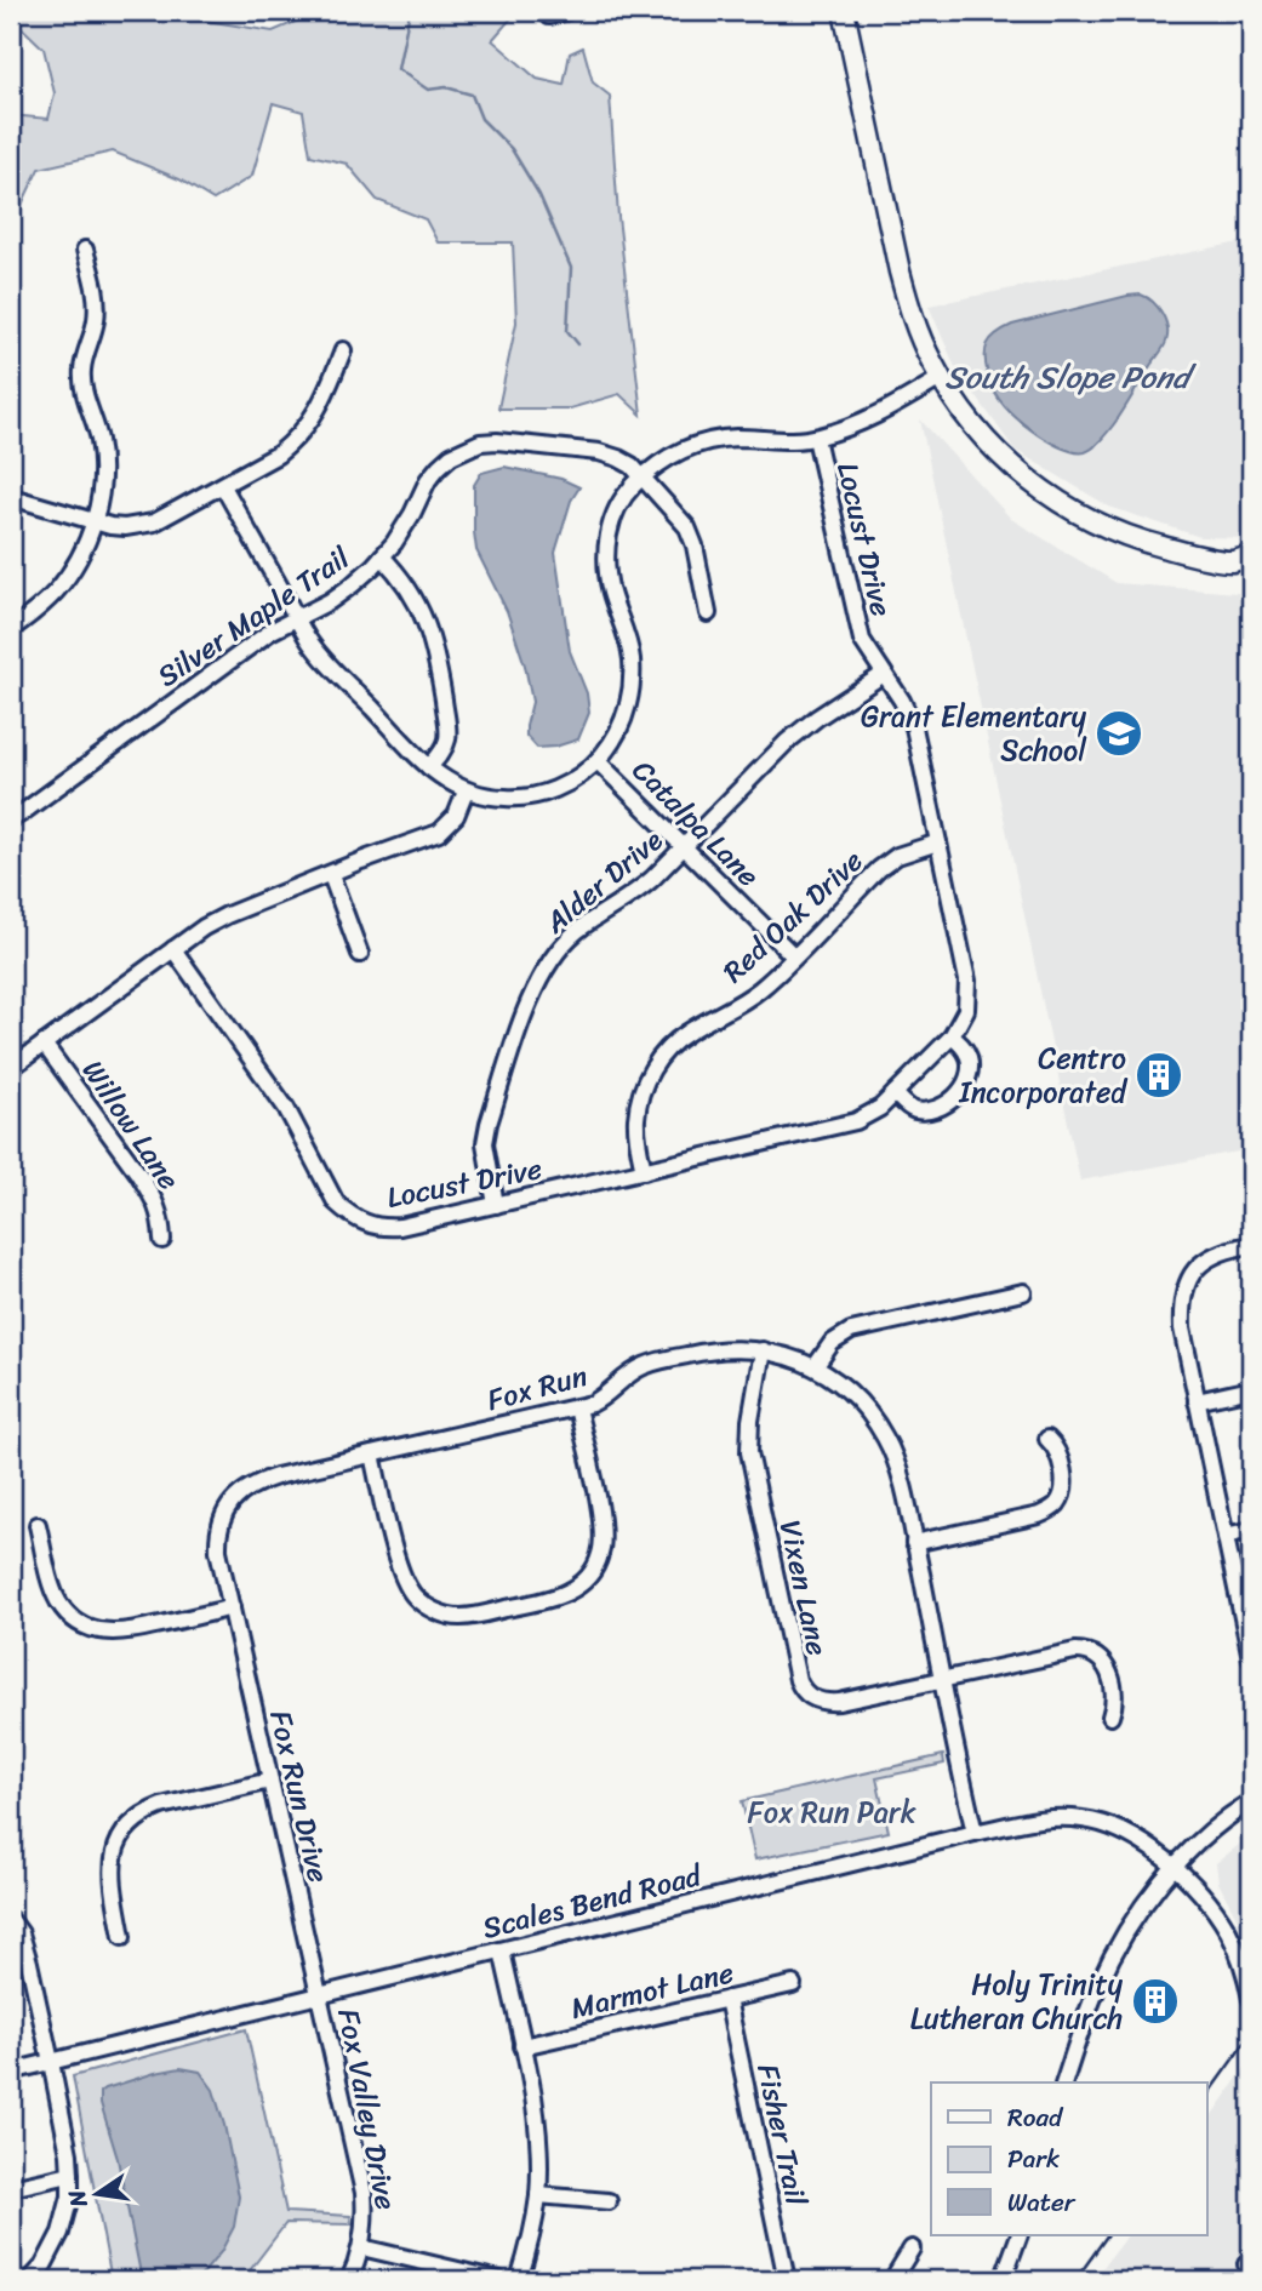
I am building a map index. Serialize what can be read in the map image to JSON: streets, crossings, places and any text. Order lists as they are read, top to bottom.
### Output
{
  "streets": {
    "street": [
      "Locust Drive",
      "Silver Maple Trail",
      "Catalpa Lane",
      "Alder Drive",
      "Red Oak Drive",
      "Willow Lane",
      "Fox Run",
      "Vixen Lane",
      "Fox Run Drive",
      "Scales Bend Road",
      "Marmot Lane",
      "Fox Valley Drive",
      "Fisher Trail"
    ]
  },
  "crossings": [
    ["Locust Drive", "Alder Drive"],
    ["Locust Drive", "Red Oak Drive"],
    ["Catalpa Lane", "Alder Drive"],
    ["Catalpa Lane", "Red Oak Drive"],
    ["Fox Run", "Vixen Lane"],
    ["Fox Run", "Fox Run Drive"],
    ["Fox Run", "Scales Bend Road"],
    ["Fox Run Drive", "Scales Bend Road"],
    ["Fox Run Drive", "Fox Valley Drive"],
    ["Scales Bend Road", "Fox Valley Drive"],
    ["Marmot Lane", "Fisher Trail"]
  ],
  "water": ["South Slope Pond"],
  "parks": ["Fox Run Park"],
  "places": {
    "school or university": ["Grant Elementary School"],
    "building": ["Centro Incorporated", "Holy Trinity Lutheran Church"]
  },
  "legend": ["Road", "Park", "Water"],
  "north": "left"
}
